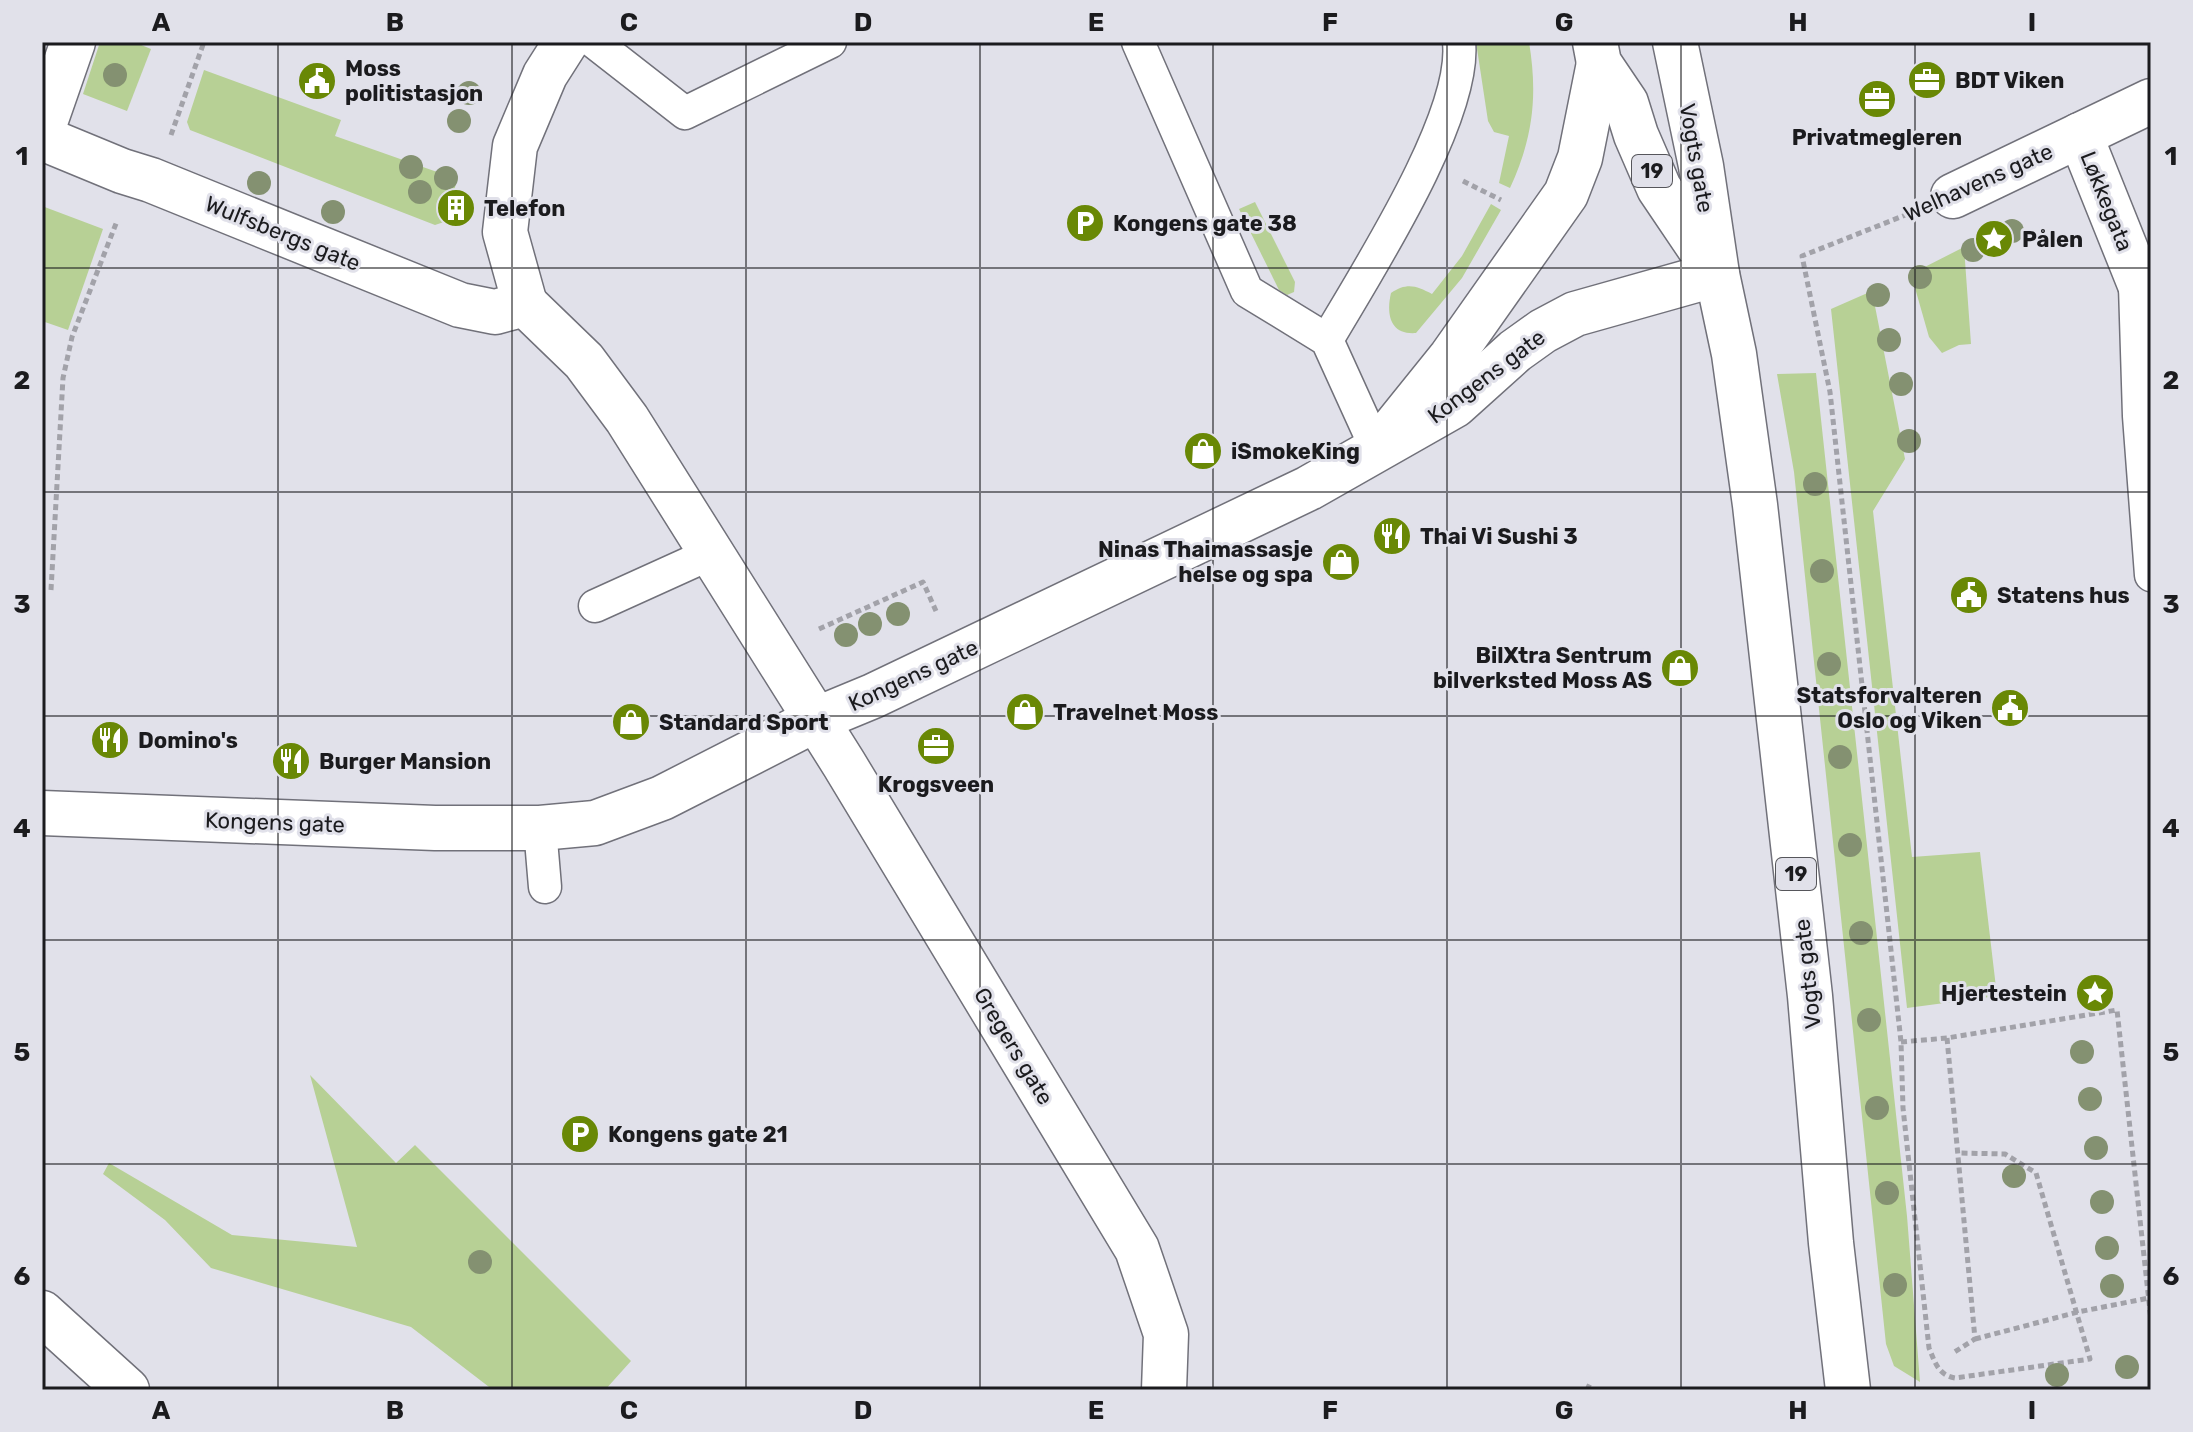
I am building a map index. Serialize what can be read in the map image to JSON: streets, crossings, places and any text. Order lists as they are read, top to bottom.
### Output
{
  "streets": {
    "main road": [
      "Vogts gate",
      "19",
      "Welhavens gate",
      "Løkkegata",
      "Wulfsbergs gate",
      "Kongens gate",
      "Gregers gate"
    ]
  },
  "crossings": [
    ["Vogts gate", "Kongens gate"],
    ["Welhavens gate", "Løkkegata"],
    ["Kongens gate", "Gregers gate"]
  ],
  "places": {
    "office": ["BDT Viken", "Privatmegleren", "Krogsveen"],
    "public building": ["Moss politistasjon", "Statens hus", "Statsforvalteren Oslo og Viken"],
    "building": ["Telefon"],
    "parking": ["Kongens gate 38", "Kongens gate 21"],
    "place": ["Pålen", "Hjertestein"],
    "shop": [
      "iSmokeKing",
      "Ninas Thaimassasje helse og spa",
      "BilXtra Sentrum bilverksted Moss AS",
      "Travelnet Moss",
      "Standard Sport"
    ],
    "restaurant": ["Thai Vi Sushi 3", "Domino's", "Burger Mansion"]
  },
  "grid": {
    "columns": [
      "A",
      "B",
      "C",
      "D",
      "E",
      "F",
      "G",
      "H",
      "I"
    ],
    "rows": [
      "1",
      "2",
      "3",
      "4",
      "5",
      "6"
    ]
  }
}
